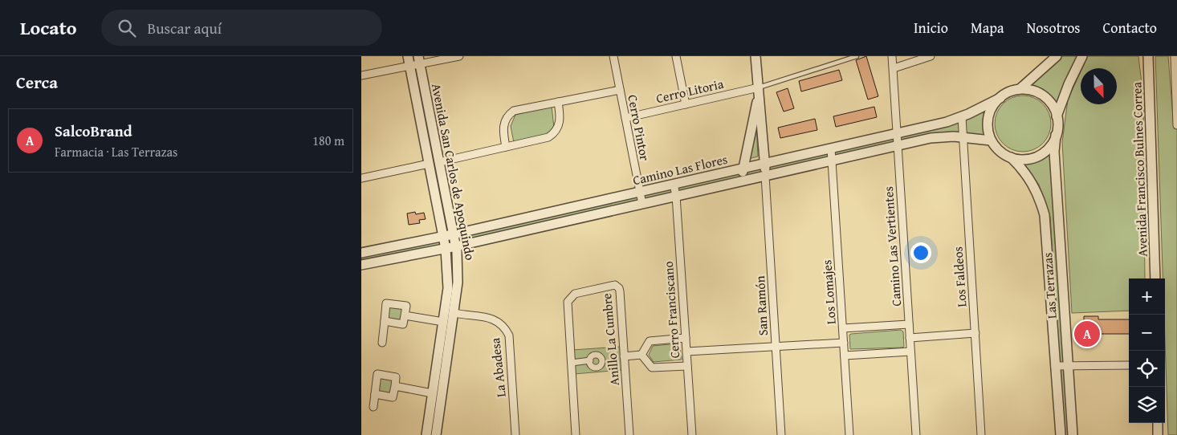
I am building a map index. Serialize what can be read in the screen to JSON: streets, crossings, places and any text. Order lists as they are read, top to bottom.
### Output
{
  "streets": {
    "street": [
      "Cerro Litoria",
      "Cerro Pintor",
      "Camino Las Flores",
      "Avenida Francisco Bulnes Correa",
      "Avenida San Carlos de Apoquindo",
      "Camino Las Vertientes",
      "Los Faldeos",
      "Las Terrazas",
      "Los Lomajes",
      "San Ramón",
      "Cerro Franciscano",
      "Anillo La Cumbre",
      "La Abadesa"
    ]
  },
  "crossings": [
    ["Cerro Litoria", "Cerro Pintor"],
    ["Cerro Pintor", "Camino Las Flores"],
    ["Camino Las Flores", "Avenida San Carlos de Apoquindo"],
    ["Camino Las Flores", "Camino Las Vertientes"],
    ["Camino Las Flores", "Los Faldeos"],
    ["Camino Las Flores", "Las Terrazas"],
    ["Camino Las Flores", "Los Lomajes"],
    ["Camino Las Flores", "San Ramón"],
    ["Camino Las Flores", "Cerro Franciscano"],
    ["Avenida San Carlos de Apoquindo", "La Abadesa"]
  ],
  "north": "bottom",
  "page": {
    "header": "Locato",
    "search": "Buscar aquí",
    "nav": [
      "Inicio",
      "Mapa",
      "Nosotros",
      "Contacto"
    ],
    "heading": "Cerca",
    "list": [
      {
        "mark": "A",
        "name": "SalcoBrand",
        "note": "Farmacia · Las Terrazas",
        "value": "180 m"
      }
    ],
    "map_buttons": ["+", "−"],
    "pins": "A"
  }
}
